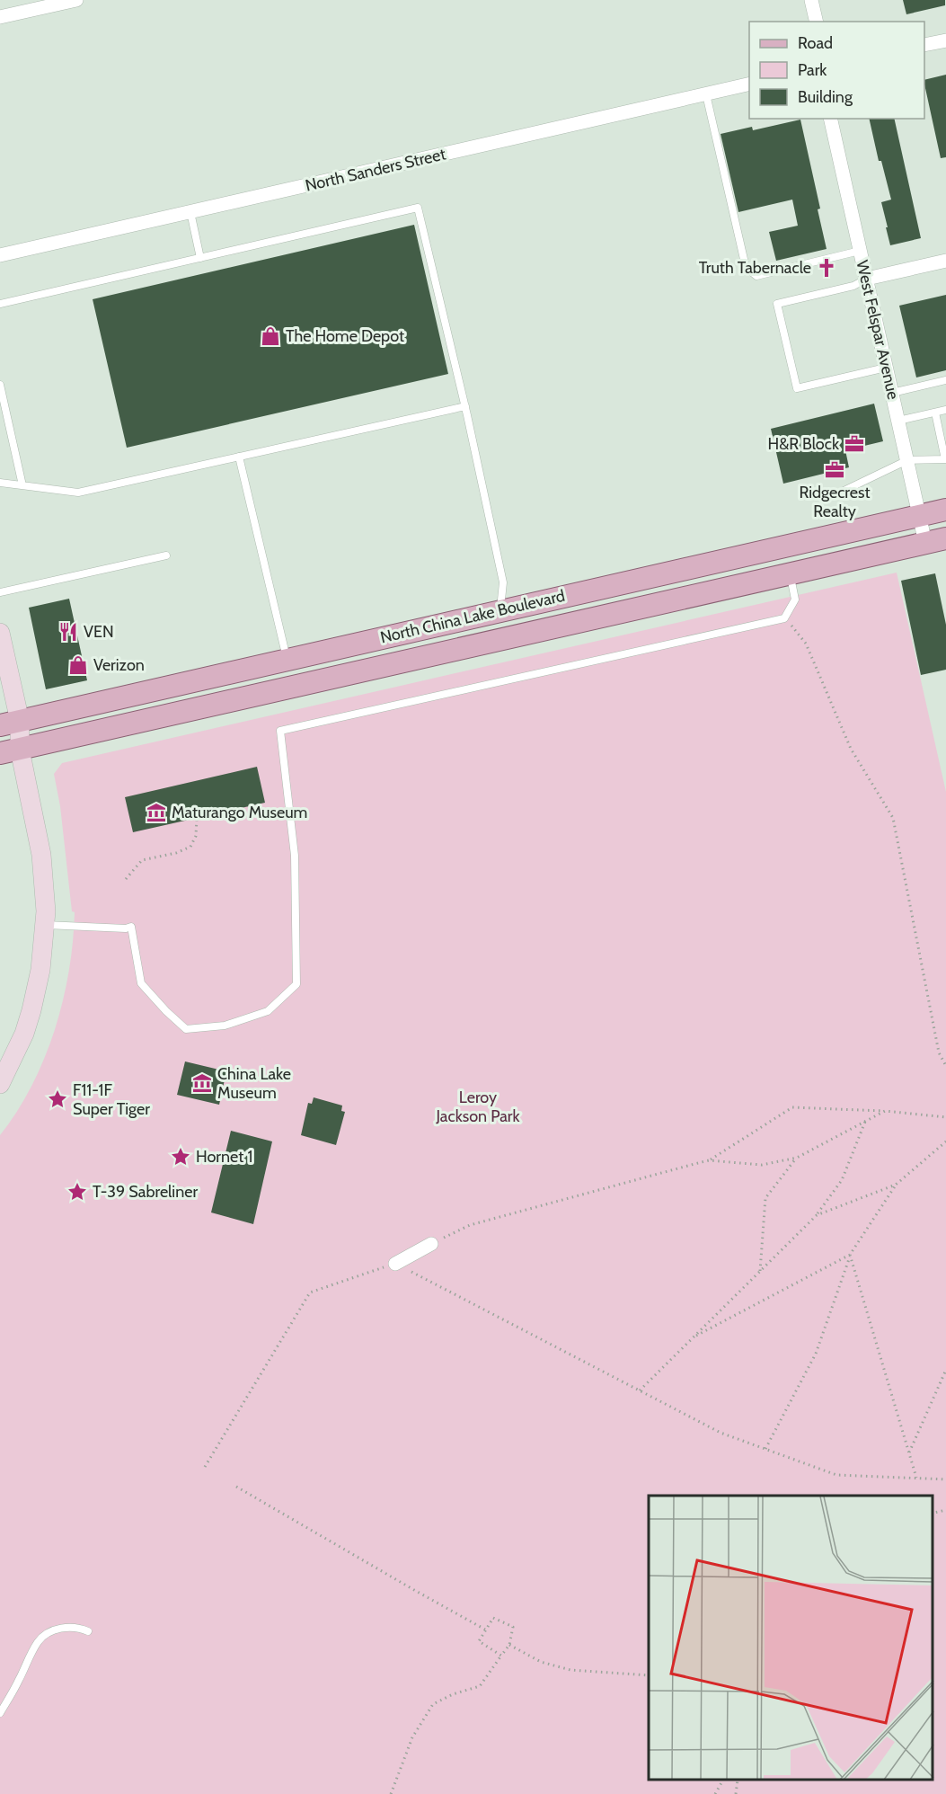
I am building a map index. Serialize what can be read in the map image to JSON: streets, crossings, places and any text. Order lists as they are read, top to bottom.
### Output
{
  "streets": {
    "main road": ["North China Lake Boulevard"],
    "street": ["North Sanders Street", "West Felspar Avenue"]
  },
  "crossings": [
    ["West Felspar Avenue", "North China Lake Boulevard"]
  ],
  "parks": ["Leroy Jackson Park"],
  "places": {
    "church": ["Truth Tabernacle"],
    "shop": ["The Home Depot", "Verizon"],
    "office": ["H&R Block", "Ridgecrest Realty"],
    "restaurant": ["VEN"],
    "museum": ["Maturango Museum", "China Lake Museum"],
    "place": ["F11-1F Super Tiger", "Hornet 1", "T-39 Sabreliner"]
  },
  "legend": ["Road", "Park", "Building"]
}
